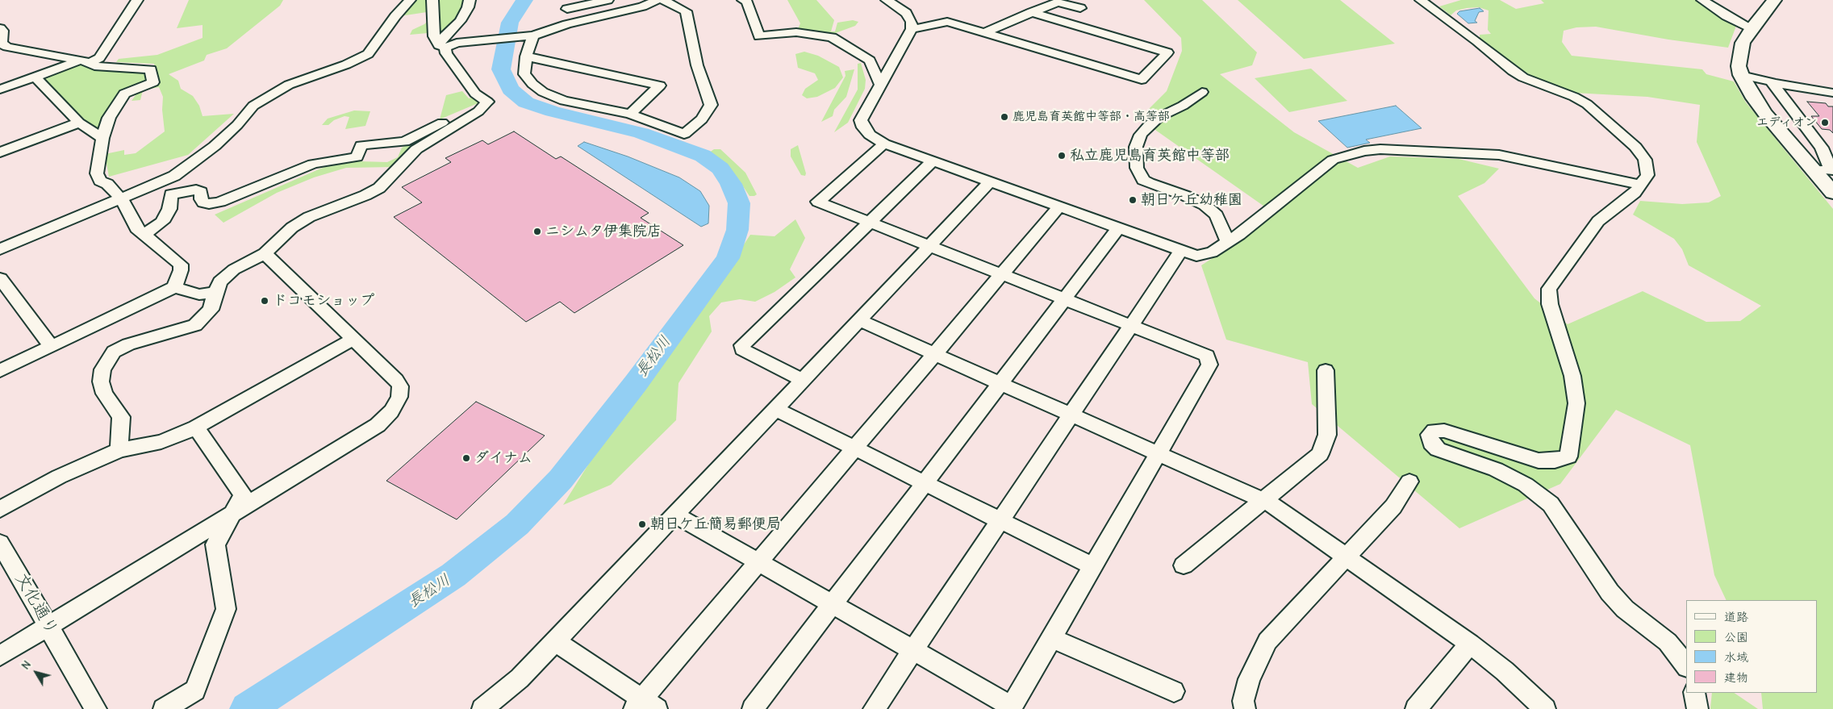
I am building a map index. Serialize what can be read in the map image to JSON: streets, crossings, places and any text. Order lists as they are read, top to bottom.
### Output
{
  "streets": {
    "street": ["文化通り"]
  },
  "water": ["長松川"],
  "places": [
    "鹿児島育英館中等部・高等部",
    "エディオン",
    "私立鹿児島育英館中等部",
    "朝日ケ丘幼稚園",
    "ニシムタ伊集院店",
    "ドコモショップ",
    "ダイナム",
    "朝日ケ丘簡易郵便局"
  ],
  "legend": [
    "道路",
    "公園",
    "水域",
    "建物"
  ],
  "north": "top left"
}
